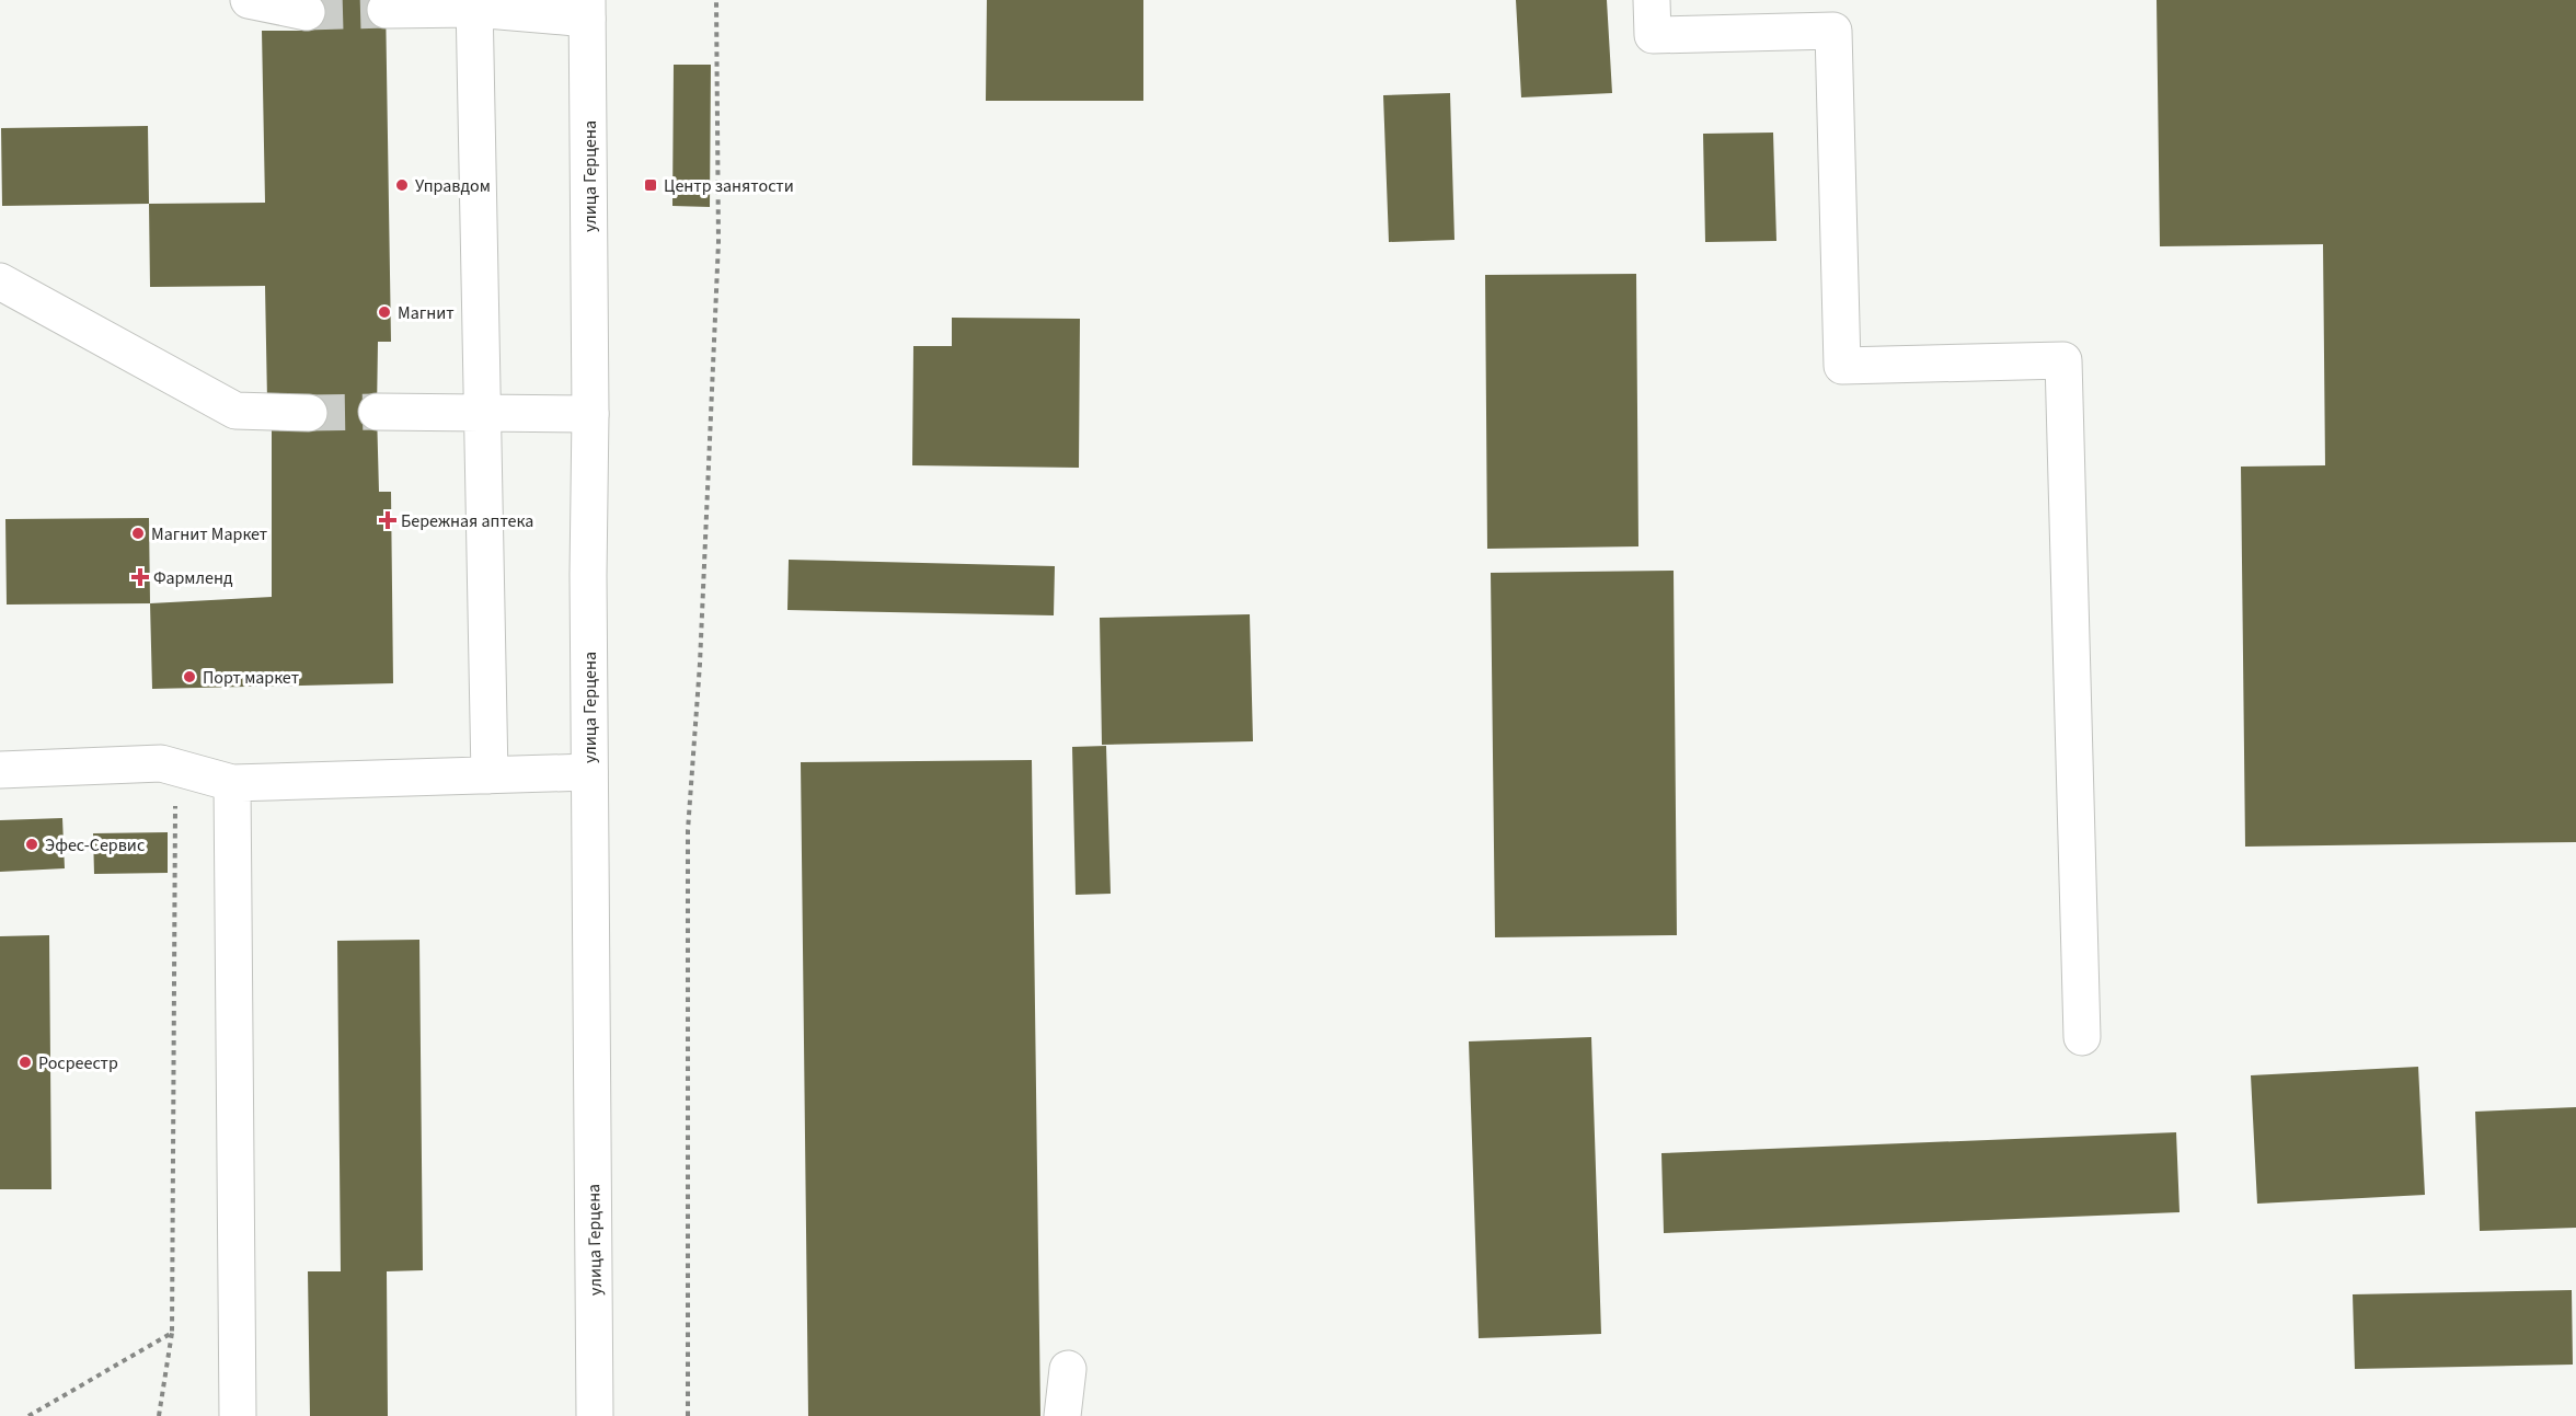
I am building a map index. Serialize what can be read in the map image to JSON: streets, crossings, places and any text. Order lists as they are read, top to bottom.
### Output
{
  "streets": {
    "main road": ["улица Герцена"]
  },
  "places": {
    "other": [
      "Управдом",
      "Магнит",
      "Магнит Маркет",
      "Порт маркет",
      "Эфес-Сервис",
      "Росреестр"
    ],
    "transit": ["Центр занятости"],
    "health": ["Бережная аптека", "Фармленд"]
  }
}
